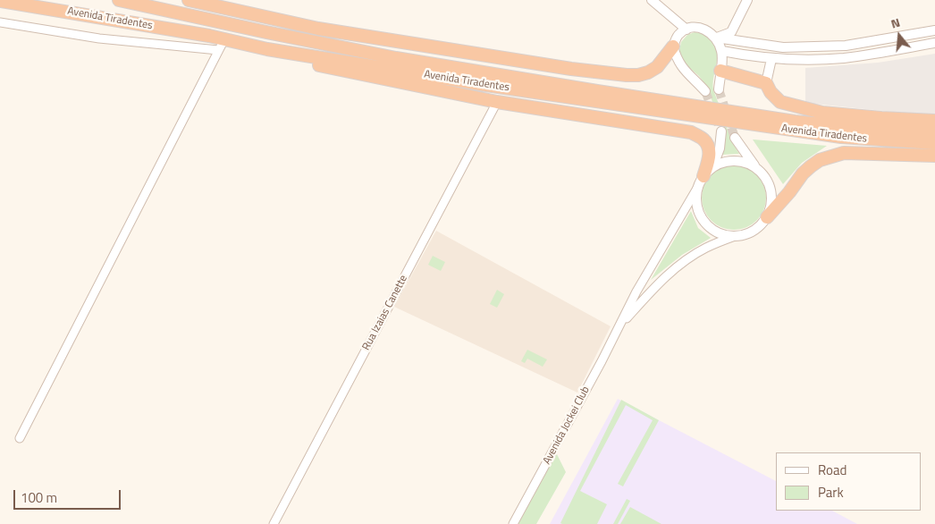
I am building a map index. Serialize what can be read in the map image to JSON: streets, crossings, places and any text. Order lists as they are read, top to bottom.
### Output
{
  "streets": {
    "highway": ["Avenida Tiradentes"],
    "street": ["Rua Izaias Canette", "Avenida Jockei Club"]
  },
  "legend": ["Road", "Park"],
  "scale_bar": "100 m",
  "north": "top"
}
